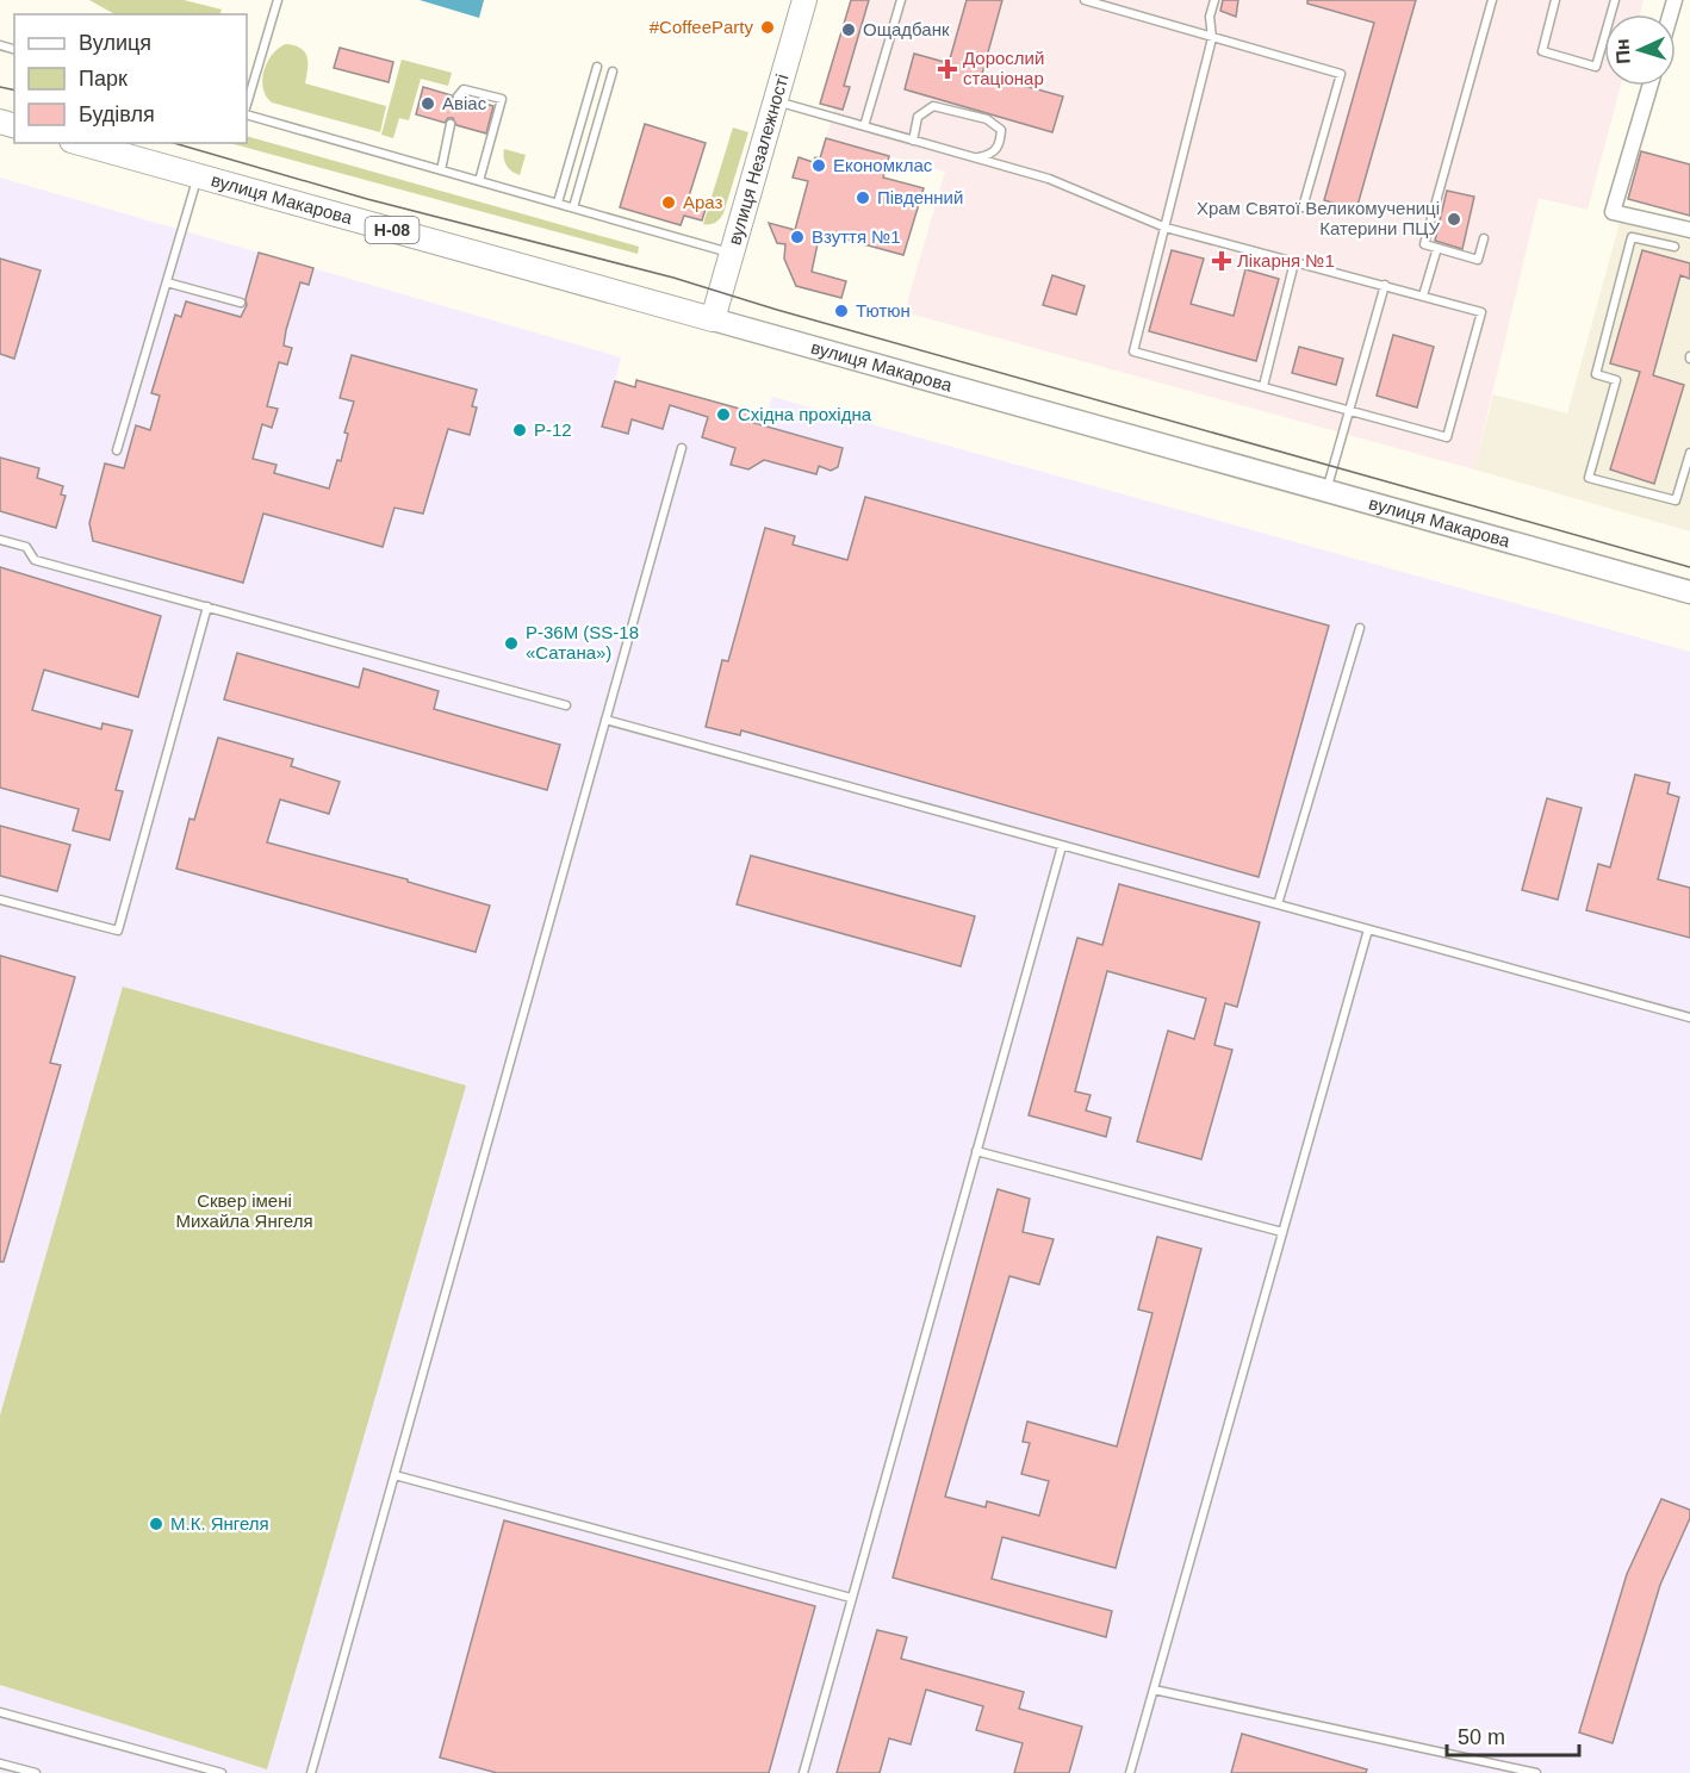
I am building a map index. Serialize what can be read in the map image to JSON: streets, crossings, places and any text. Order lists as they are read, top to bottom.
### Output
{
  "streets": {
    "main road": ["вулиця Незалежності", "вулиця Макарова", "Н-08"]
  },
  "crossings": [
    ["вулиця Незалежності", "вулиця Макарова"]
  ],
  "parks": ["Сквер імені Михайла Янгеля"],
  "places": {
    "other": [
      "#CoffeeParty",
      "Ощадбанк",
      "Авіас",
      "Економклас",
      "Південний",
      "Араз",
      "Храм Святої Великомучениці Катерини ПЦУ",
      "Взуття №1",
      "Тютюн",
      "Східна прохідна",
      "Р-12",
      "Р-36М (SS-18 «Сатана»)",
      "М.К. Янгеля"
    ],
    "health": ["Дорослий стаціонар", "Лікарня №1"]
  },
  "legend": ["Вулиця", "Парк", "Будівля"],
  "scale_bar": "50 m",
  "north": "left"
}
